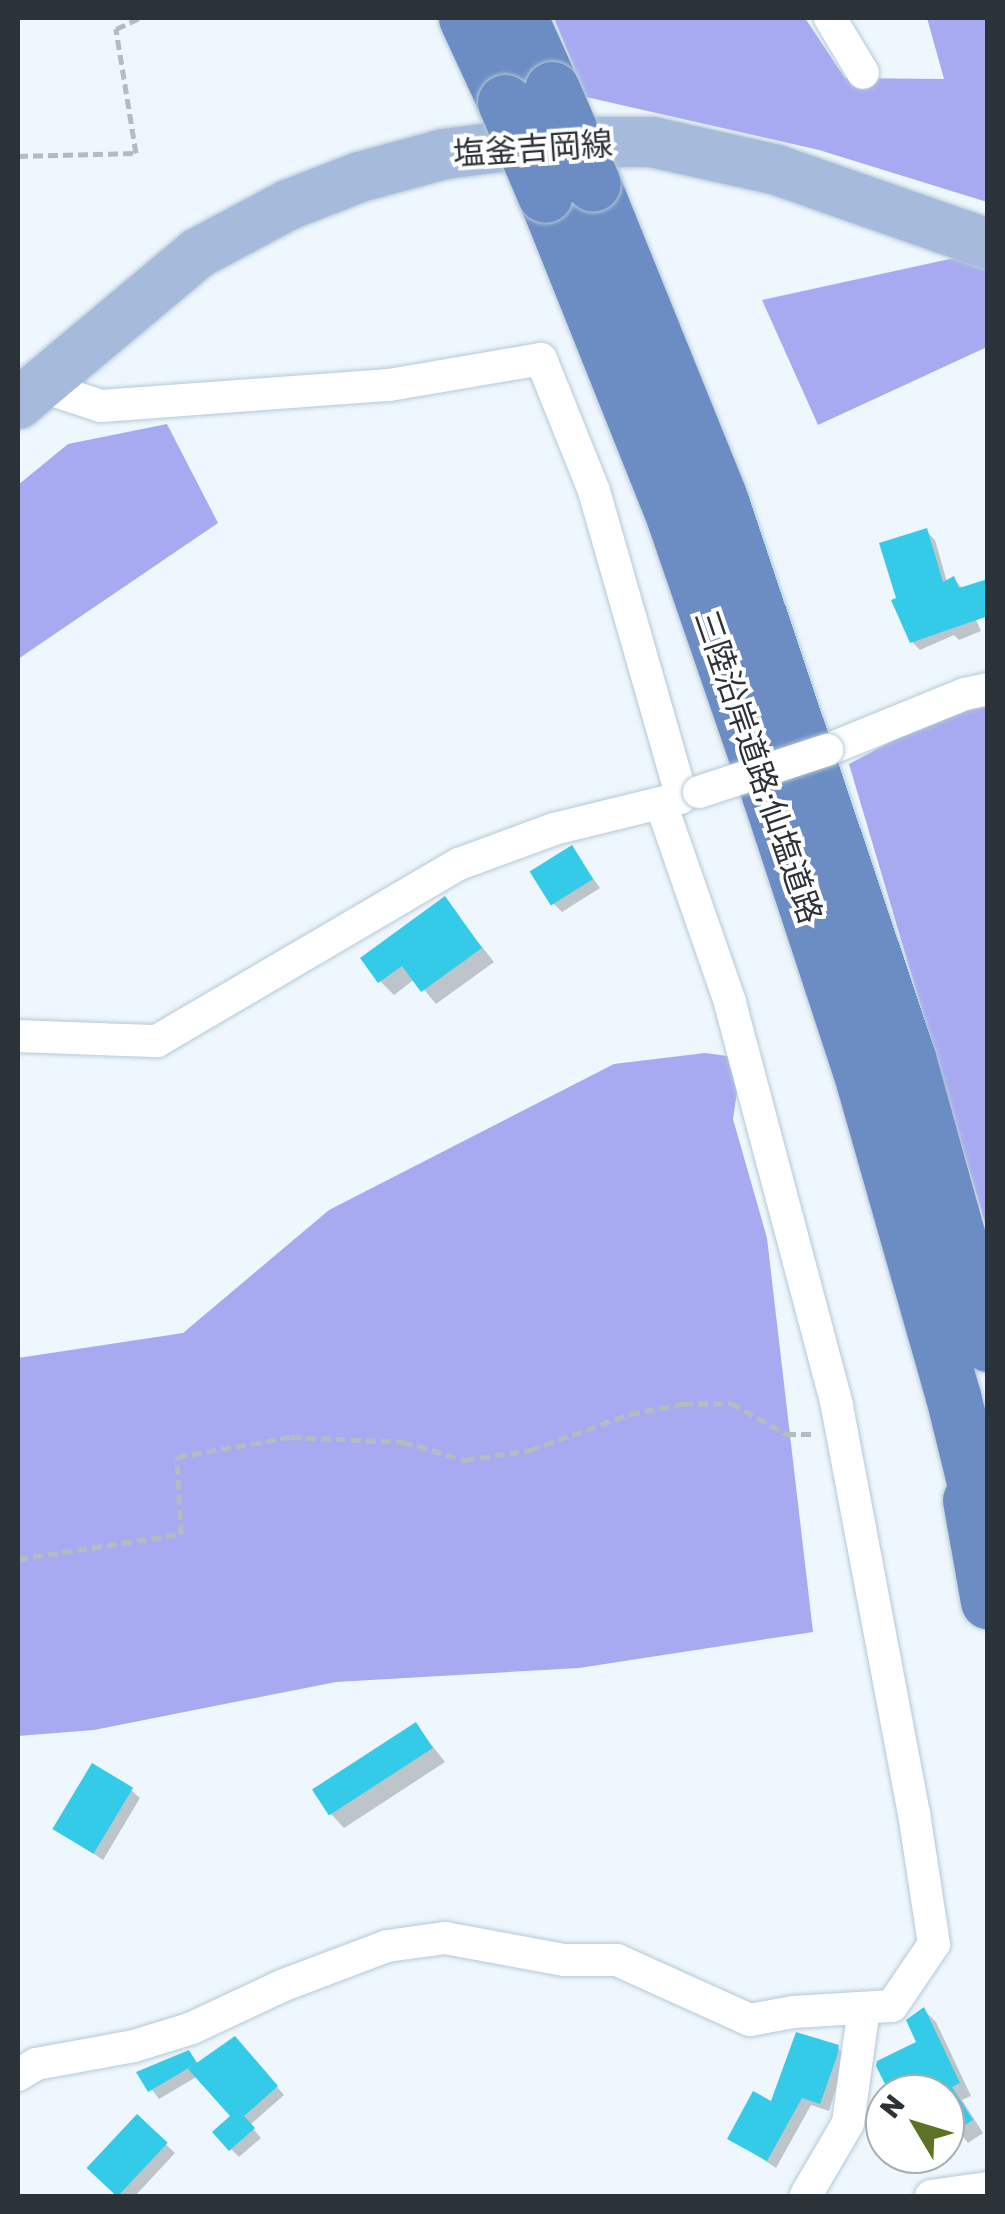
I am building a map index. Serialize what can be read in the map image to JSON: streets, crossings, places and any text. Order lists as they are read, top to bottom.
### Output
{
  "streets": {
    "highway": ["三陸沿岸道路;仙塩道路"],
    "main road": ["塩釜吉岡線"]
  },
  "north": "top left"
}
